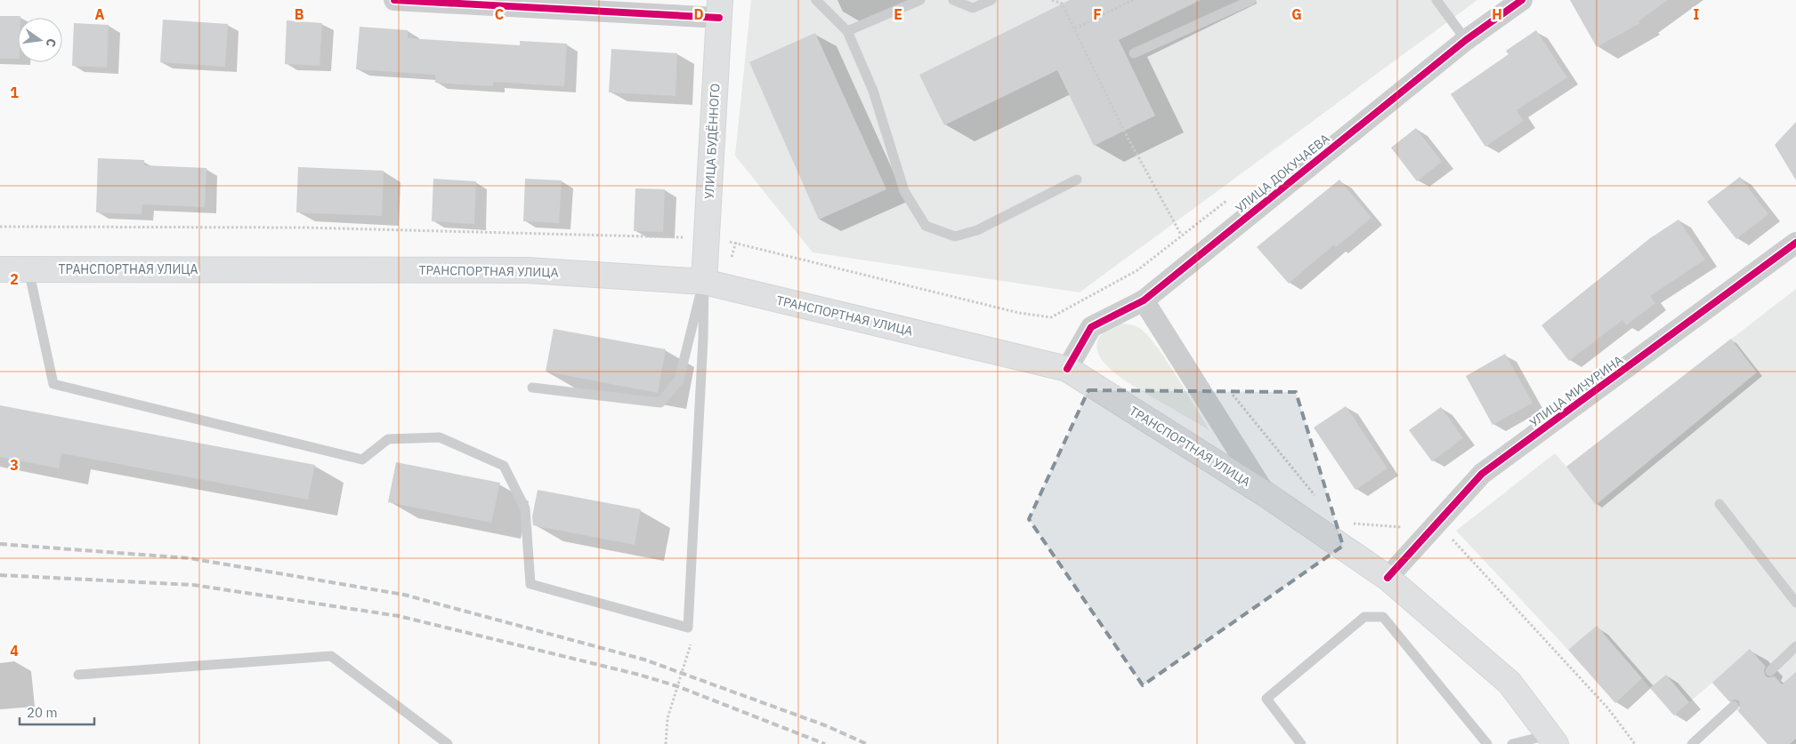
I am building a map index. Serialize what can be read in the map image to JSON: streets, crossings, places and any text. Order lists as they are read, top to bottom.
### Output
{
  "streets": {
    "main road": ["УЛИЦА БУДЁННОГО", "ТРАНСПОРТНАЯ УЛИЦА"],
    "street": ["УЛИЦА ДОКУЧАЕВА", "УЛИЦА МИЧУРИНА"]
  },
  "crossings": [
    ["УЛИЦА БУДЁННОГО", "ТРАНСПОРТНАЯ УЛИЦА"],
    ["УЛИЦА ДОКУЧАЕВА", "ТРАНСПОРТНАЯ УЛИЦА"],
    ["ТРАНСПОРТНАЯ УЛИЦА", "УЛИЦА МИЧУРИНА"]
  ],
  "scale_bar": "20 m",
  "north": "right",
  "grid": {
    "columns": [
      "A",
      "B",
      "C",
      "D",
      "E",
      "F",
      "G",
      "H",
      "I"
    ],
    "rows": [
      "1",
      "2",
      "3",
      "4"
    ]
  }
}
